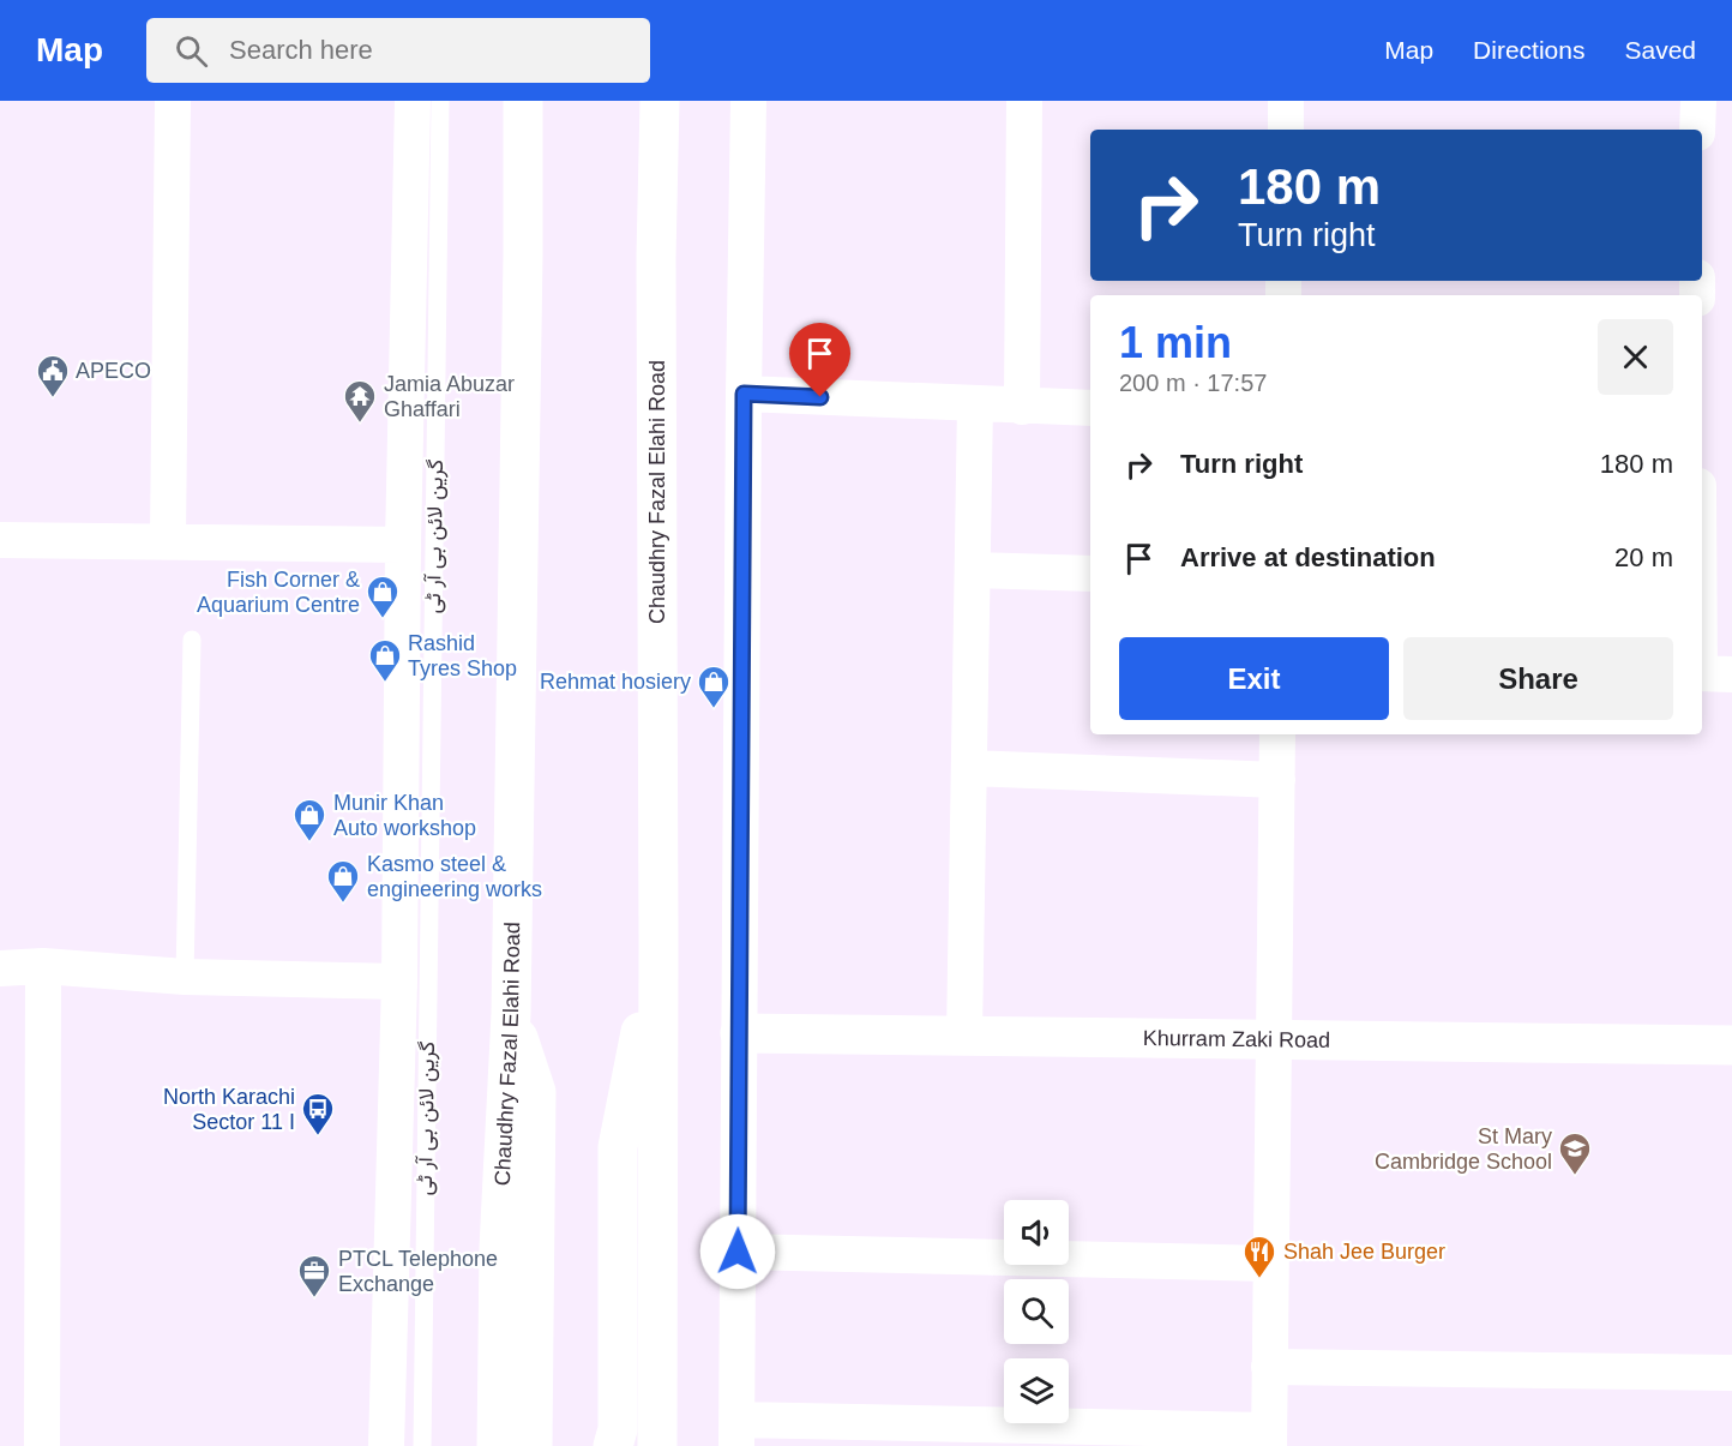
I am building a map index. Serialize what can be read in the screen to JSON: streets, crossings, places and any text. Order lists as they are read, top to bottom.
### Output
{
  "streets": {
    "main road": ["Chaudhry Fazal Elahi Road", "Khurram Zaki Road"],
    "lane": ["گرین لائن بی آر ٹی"]
  },
  "places": {
    "public building": ["APECO"],
    "temple": ["Jamia Abuzar Ghaffari"],
    "shop": [
      "Fish Corner & Aquarium Centre",
      "Rashid Tyres Shop",
      "Rehmat hosiery",
      "Munir Khan Auto workshop",
      "Kasmo steel & engineering works"
    ],
    "bus stop": ["North Karachi Sector 11 I"],
    "school or university": ["St Mary Cambridge School"],
    "restaurant": ["Shah Jee Burger"],
    "office": ["PTCL Telephone Exchange"]
  },
  "page": {
    "header": "Map",
    "search": "Search here",
    "nav": ["Map", "Directions", "Saved"],
    "turn": ["180 m", "Turn right"],
    "heading": ["1 min", "200 m · 17:57"],
    "list": [
      {
        "name": "Turn right",
        "value": "180 m"
      },
      {
        "name": "Arrive at destination",
        "value": "20 m"
      }
    ],
    "buttons": ["Exit", "Share"]
  }
}
